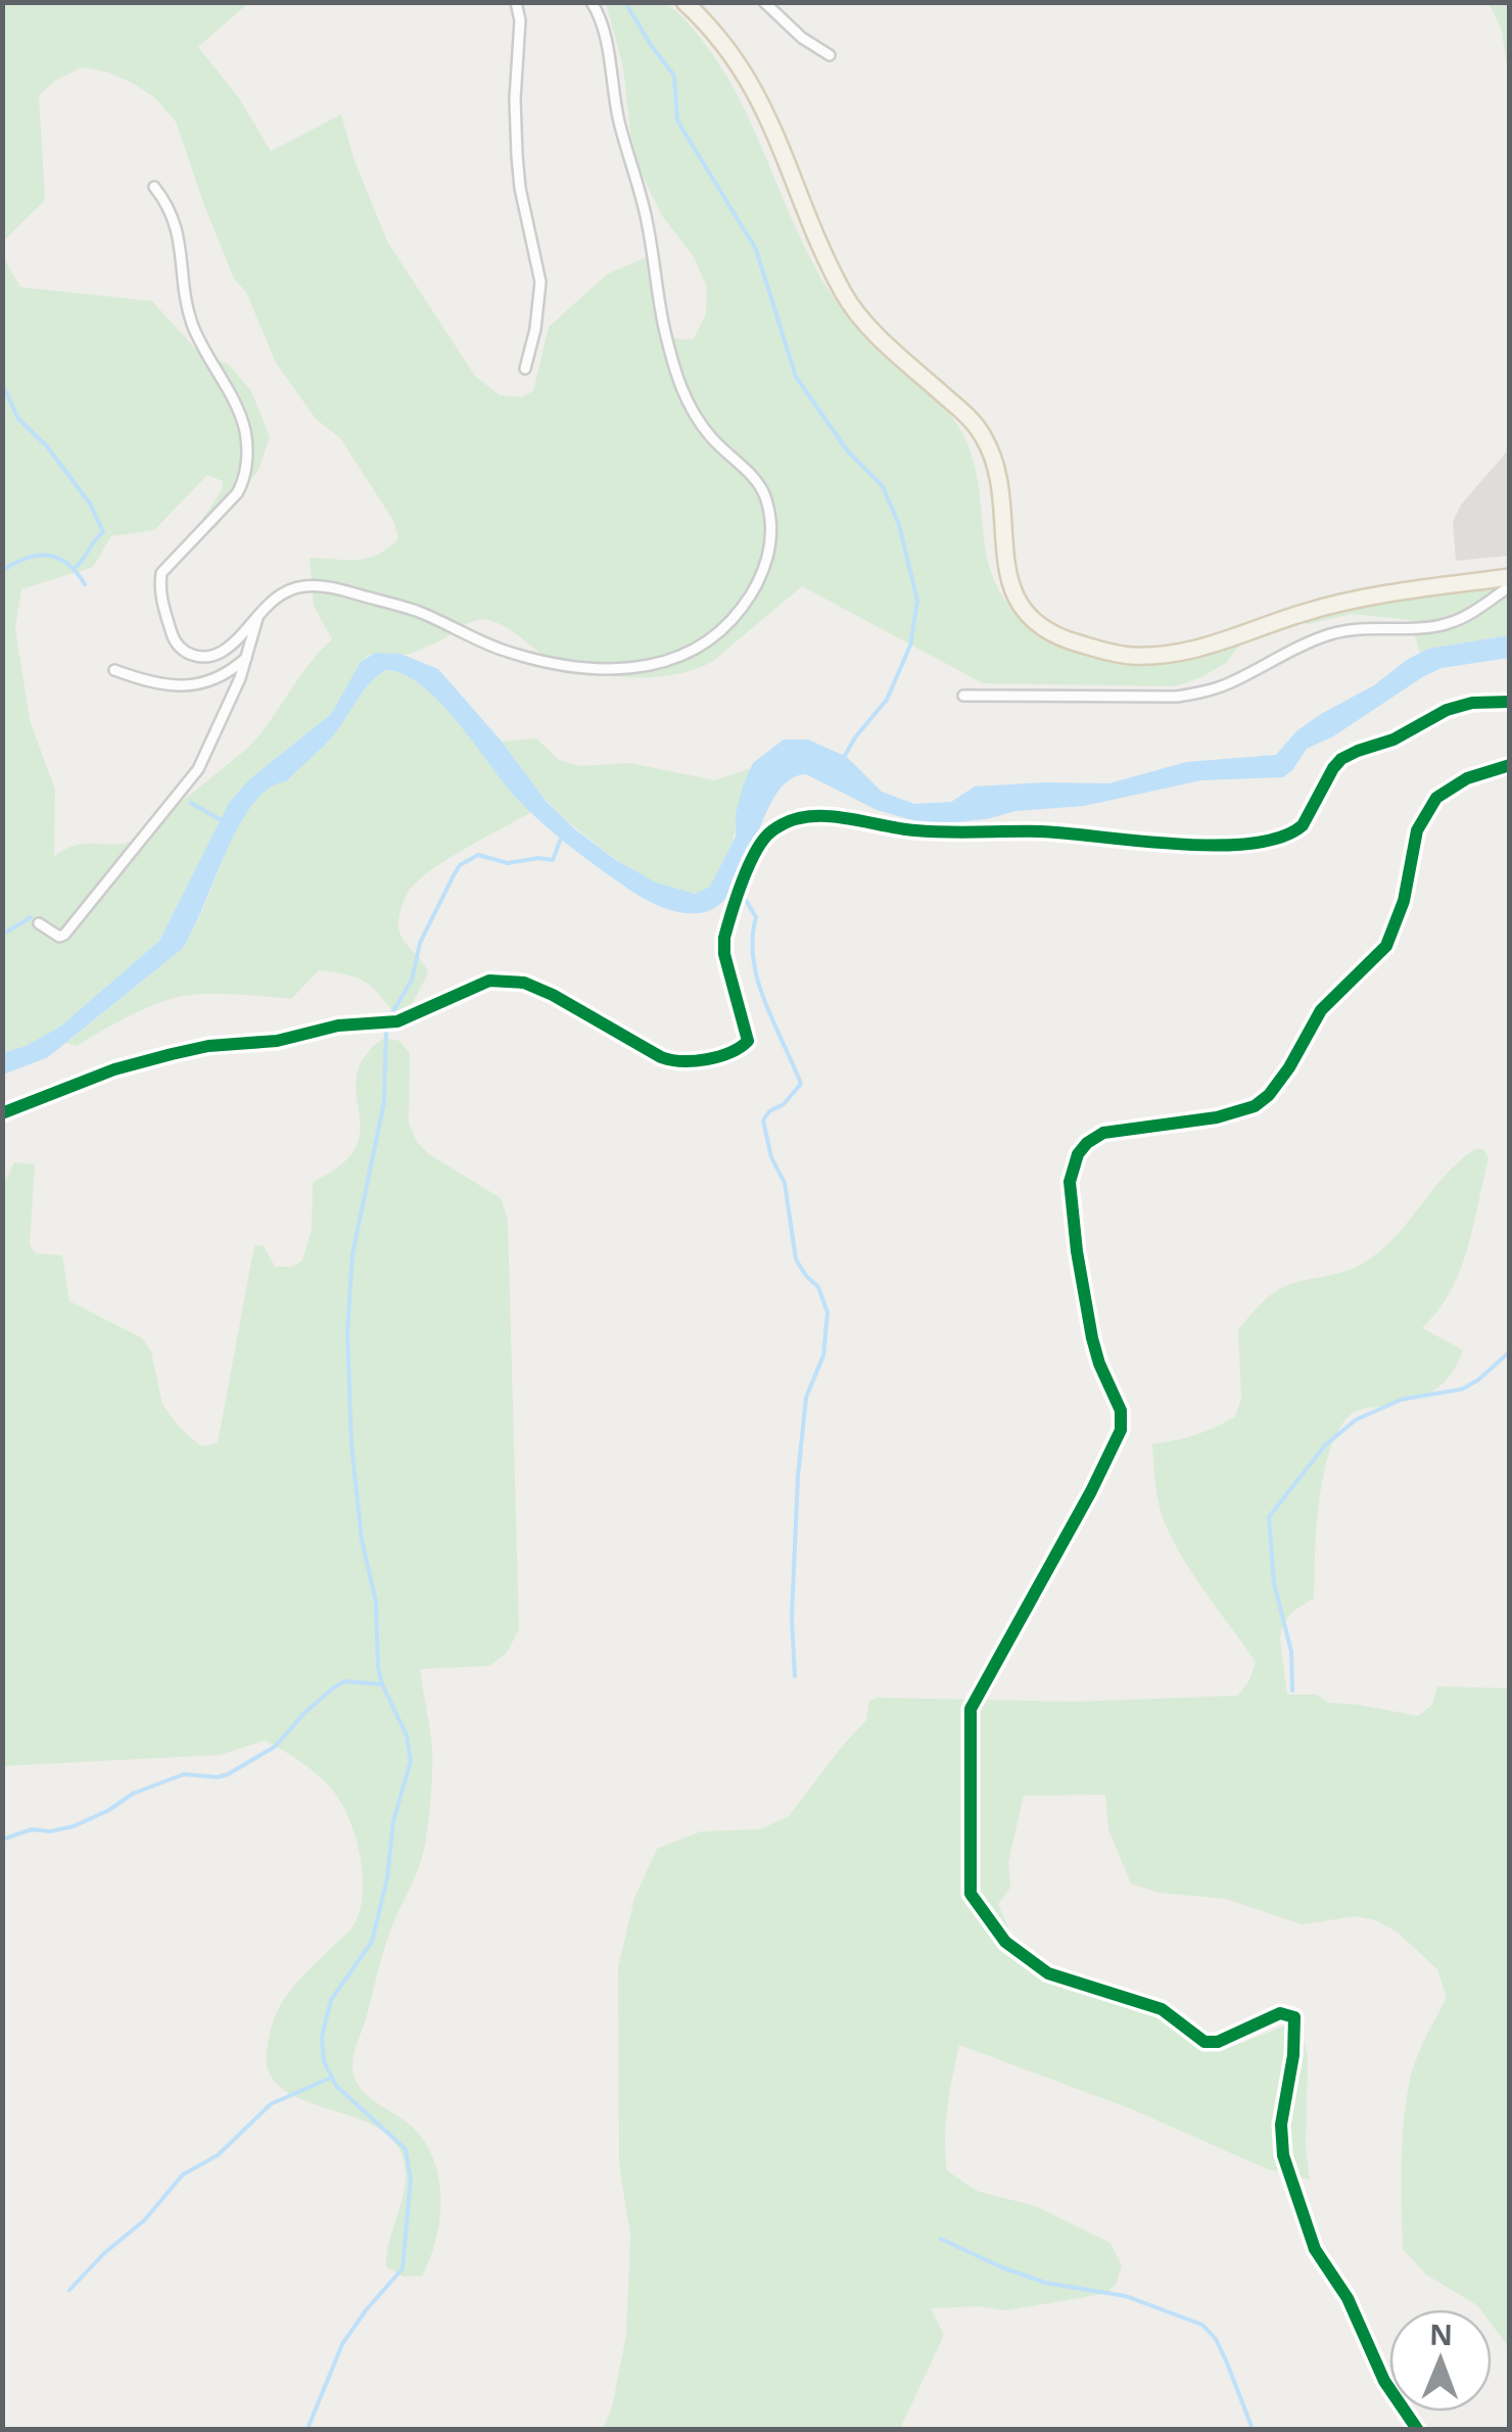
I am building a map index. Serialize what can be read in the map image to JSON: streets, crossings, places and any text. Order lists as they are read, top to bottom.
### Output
{
  "north": "top"
}
